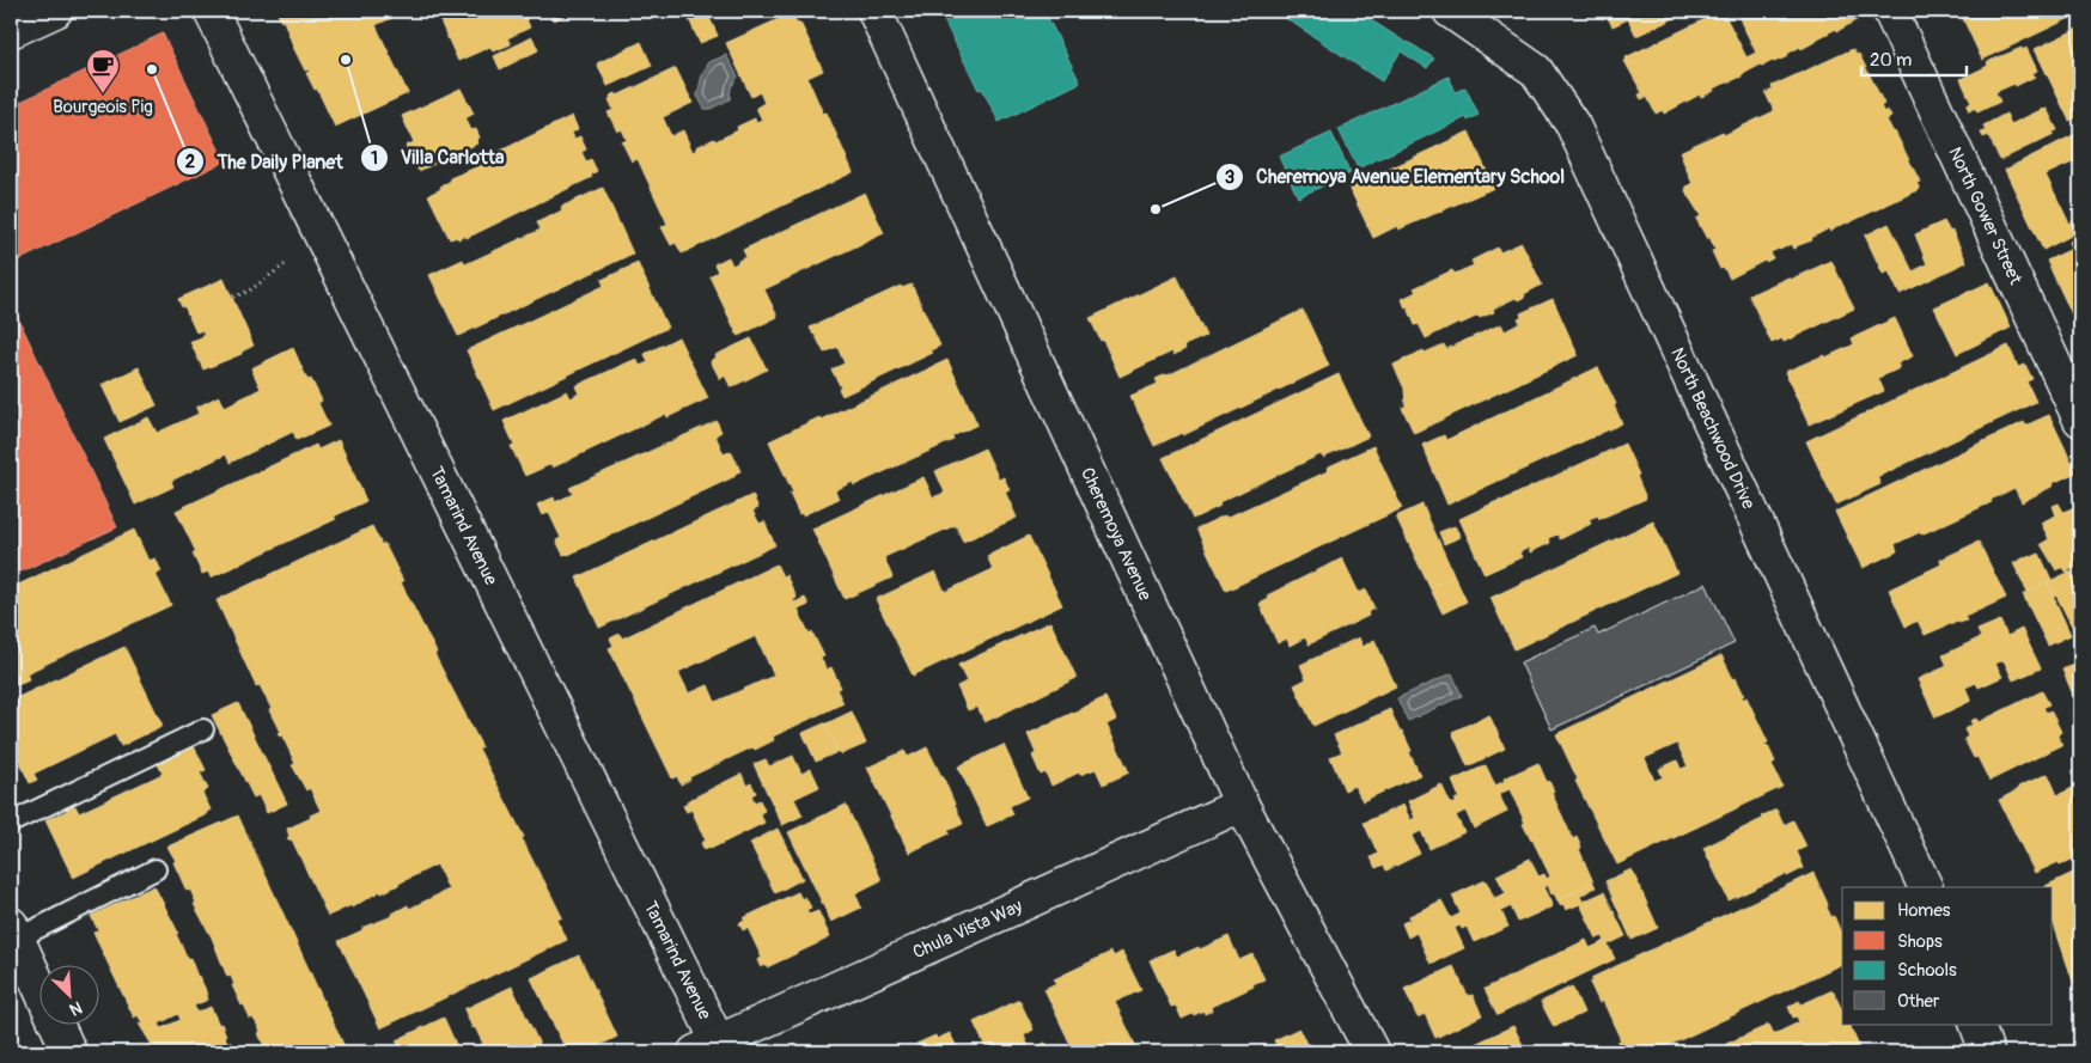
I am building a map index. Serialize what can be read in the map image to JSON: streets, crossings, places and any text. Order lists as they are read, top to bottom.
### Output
{
  "streets": {
    "street": [
      "North Gower Street",
      "North Beachwood Drive",
      "Tamarind Avenue",
      "Cheremoya Avenue",
      "Chula Vista Way"
    ]
  },
  "crossings": [
    ["Tamarind Avenue", "Chula Vista Way"],
    ["Cheremoya Avenue", "Chula Vista Way"]
  ],
  "places": {
    "other": ["Villa Carlotta", "The Daily Planet", "Cheremoya Avenue Elementary School"],
    "cafe": ["Bourgeois Pig"]
  },
  "legend": [
    "Homes",
    "Shops",
    "Schools",
    "Other"
  ],
  "scale_bar": "20 m",
  "north": "bottom right"
}
